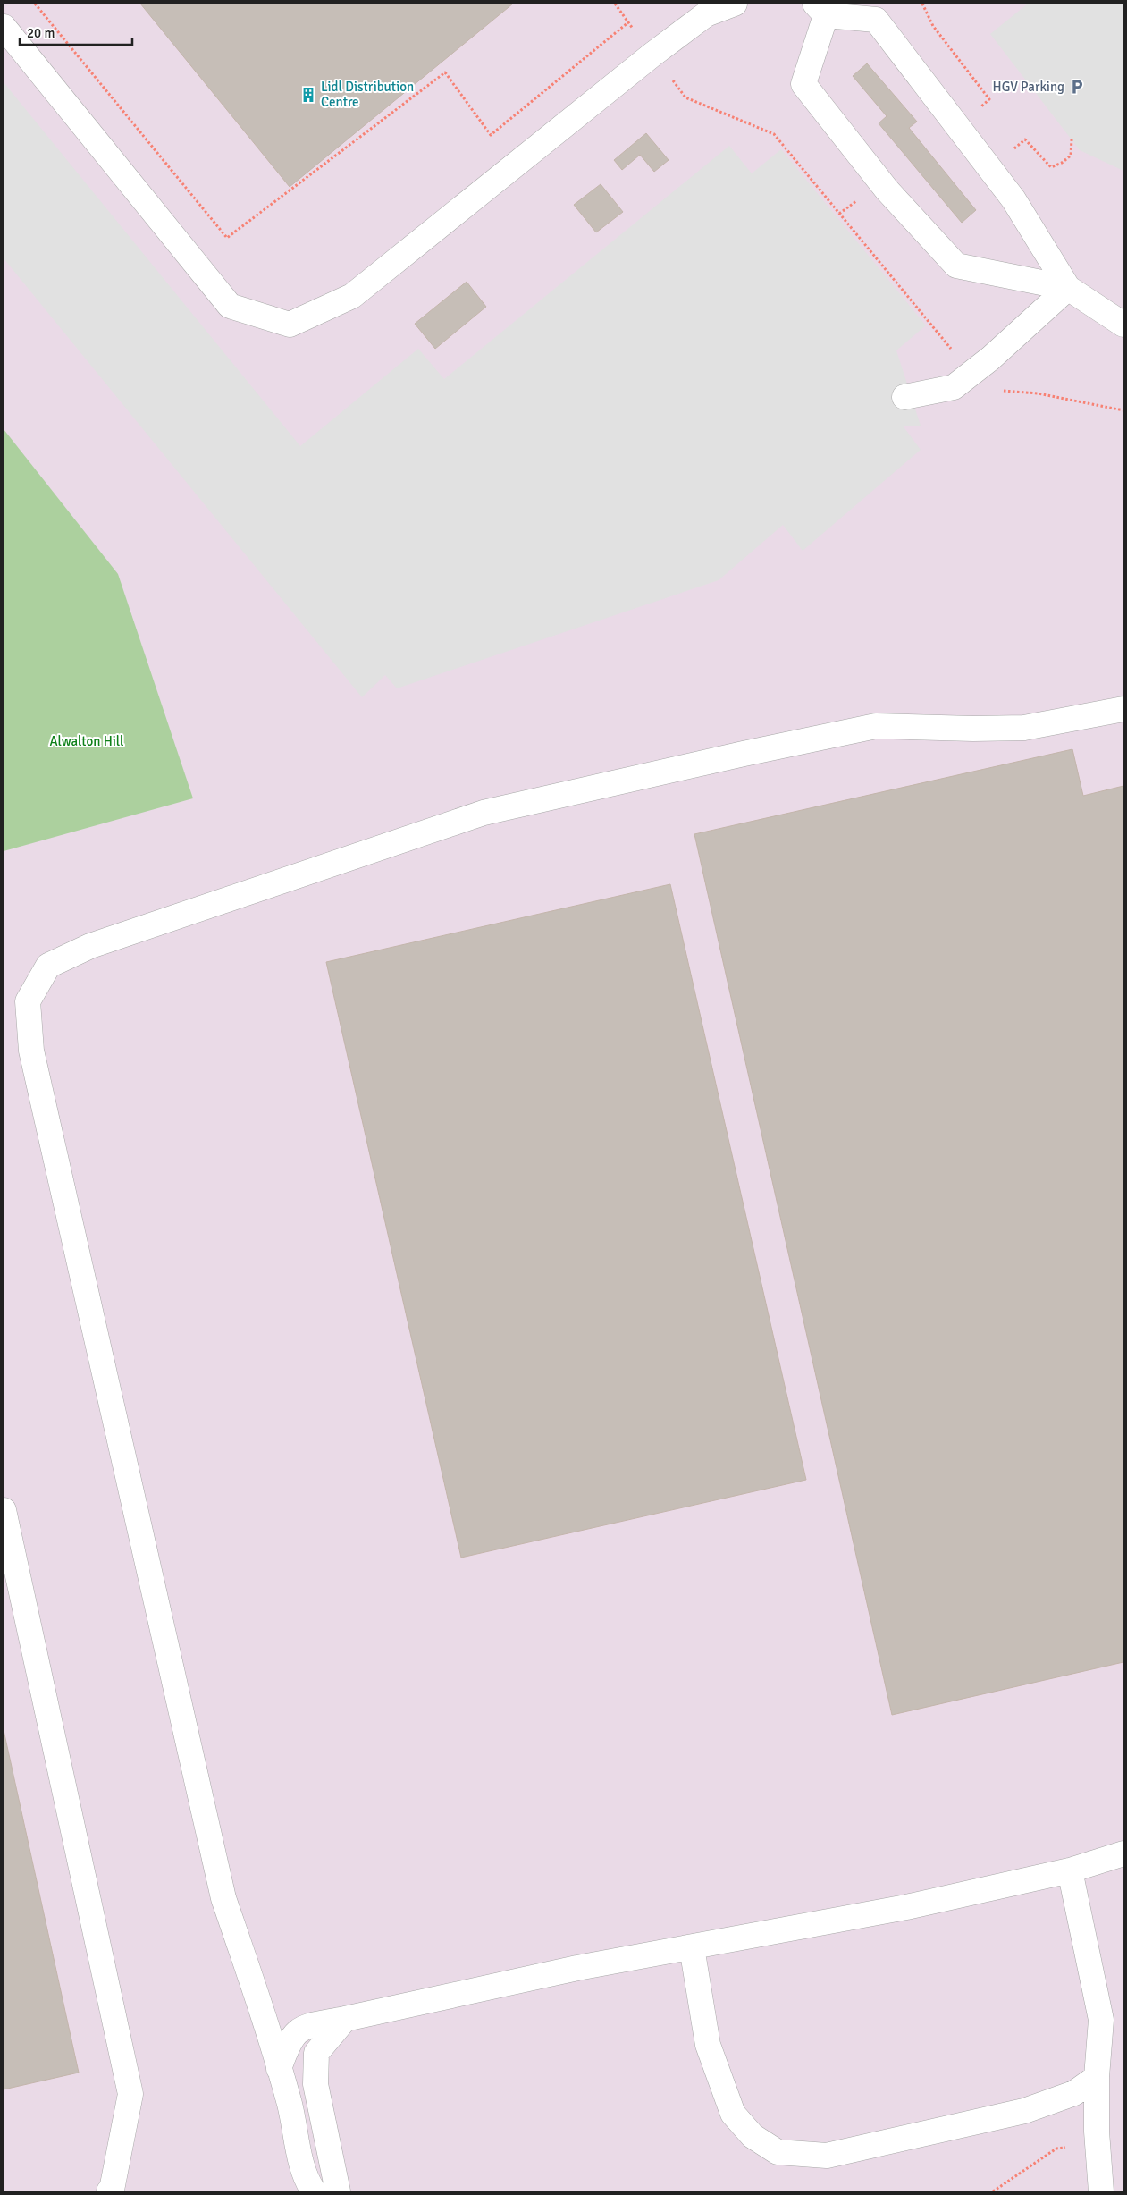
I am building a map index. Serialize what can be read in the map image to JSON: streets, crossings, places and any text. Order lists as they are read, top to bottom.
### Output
{
  "parks": ["Alwalton Hill"],
  "places": {
    "parking": ["HGV Parking"],
    "building": ["Lidl Distribution Centre"]
  },
  "scale_bar": "20 m"
}
